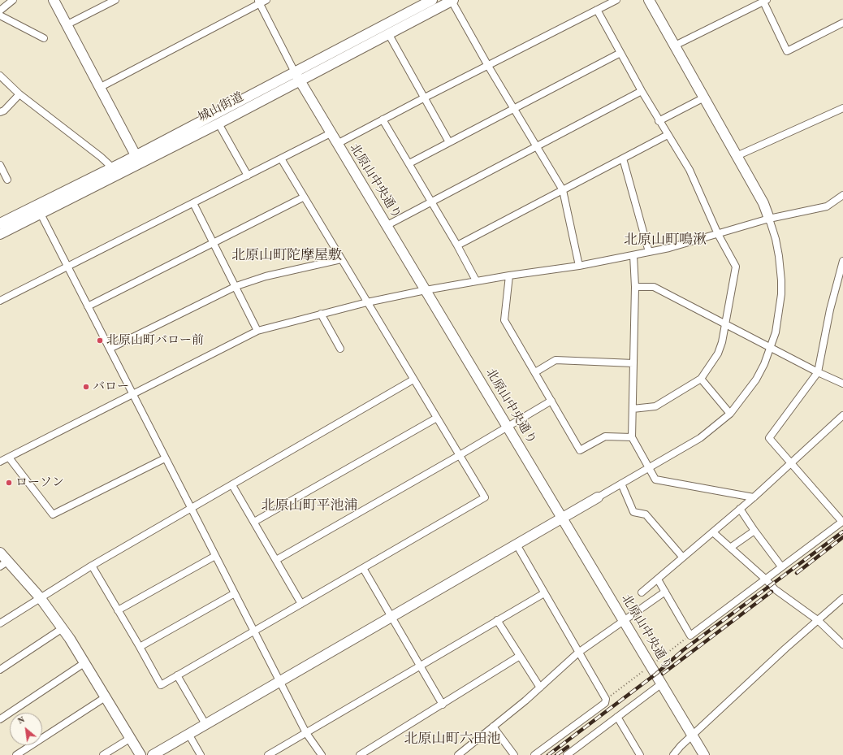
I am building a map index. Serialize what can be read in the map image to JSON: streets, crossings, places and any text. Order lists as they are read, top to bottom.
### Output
{
  "streets": {
    "street": ["城山街道", "北原山中央通り"]
  },
  "crossings": [
    ["城山街道", "北原山中央通り"]
  ],
  "districts": [
    "北原山町鳴湫",
    "北原山町陀摩屋敷",
    "北原山町平池浦",
    "北原山町六田池"
  ],
  "places": ["北原山町バロー前", "バロー", "ローソン"],
  "north": "top left"
}
